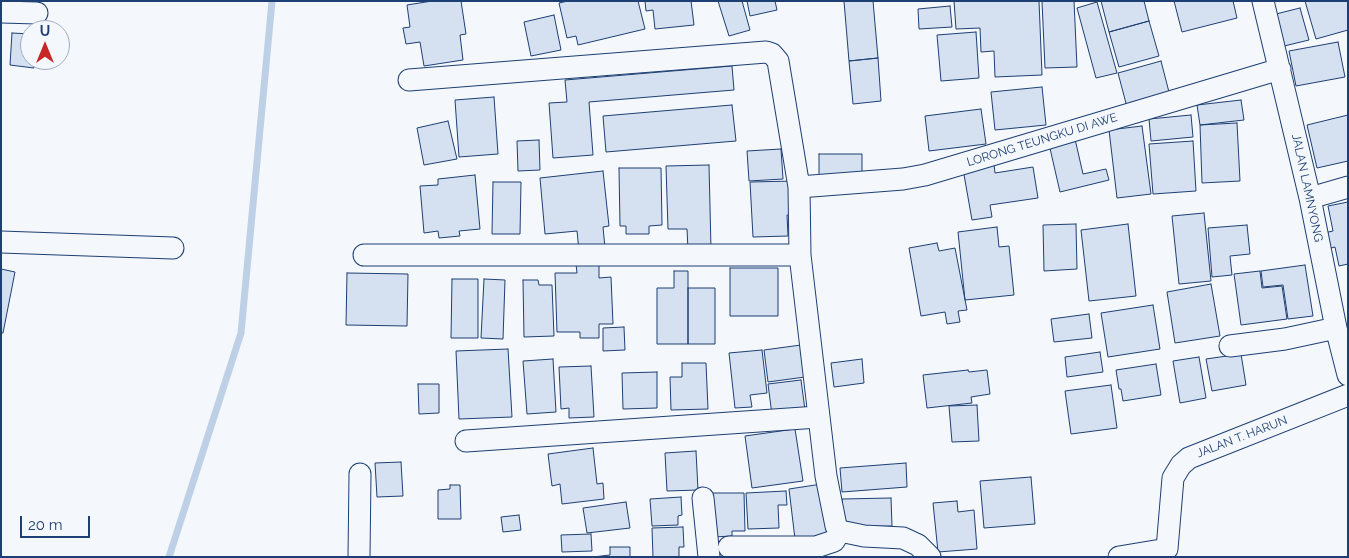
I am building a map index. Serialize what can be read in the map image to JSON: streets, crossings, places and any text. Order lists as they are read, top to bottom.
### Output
{
  "streets": {
    "street": ["LORONG TEUNGKU DI AWE", "JALAN LAMNYONG", "JALAN T. HARUN"]
  },
  "crossings": [
    ["LORONG TEUNGKU DI AWE", "JALAN LAMNYONG"]
  ],
  "scale_bar": "20 m",
  "north": "top"
}
